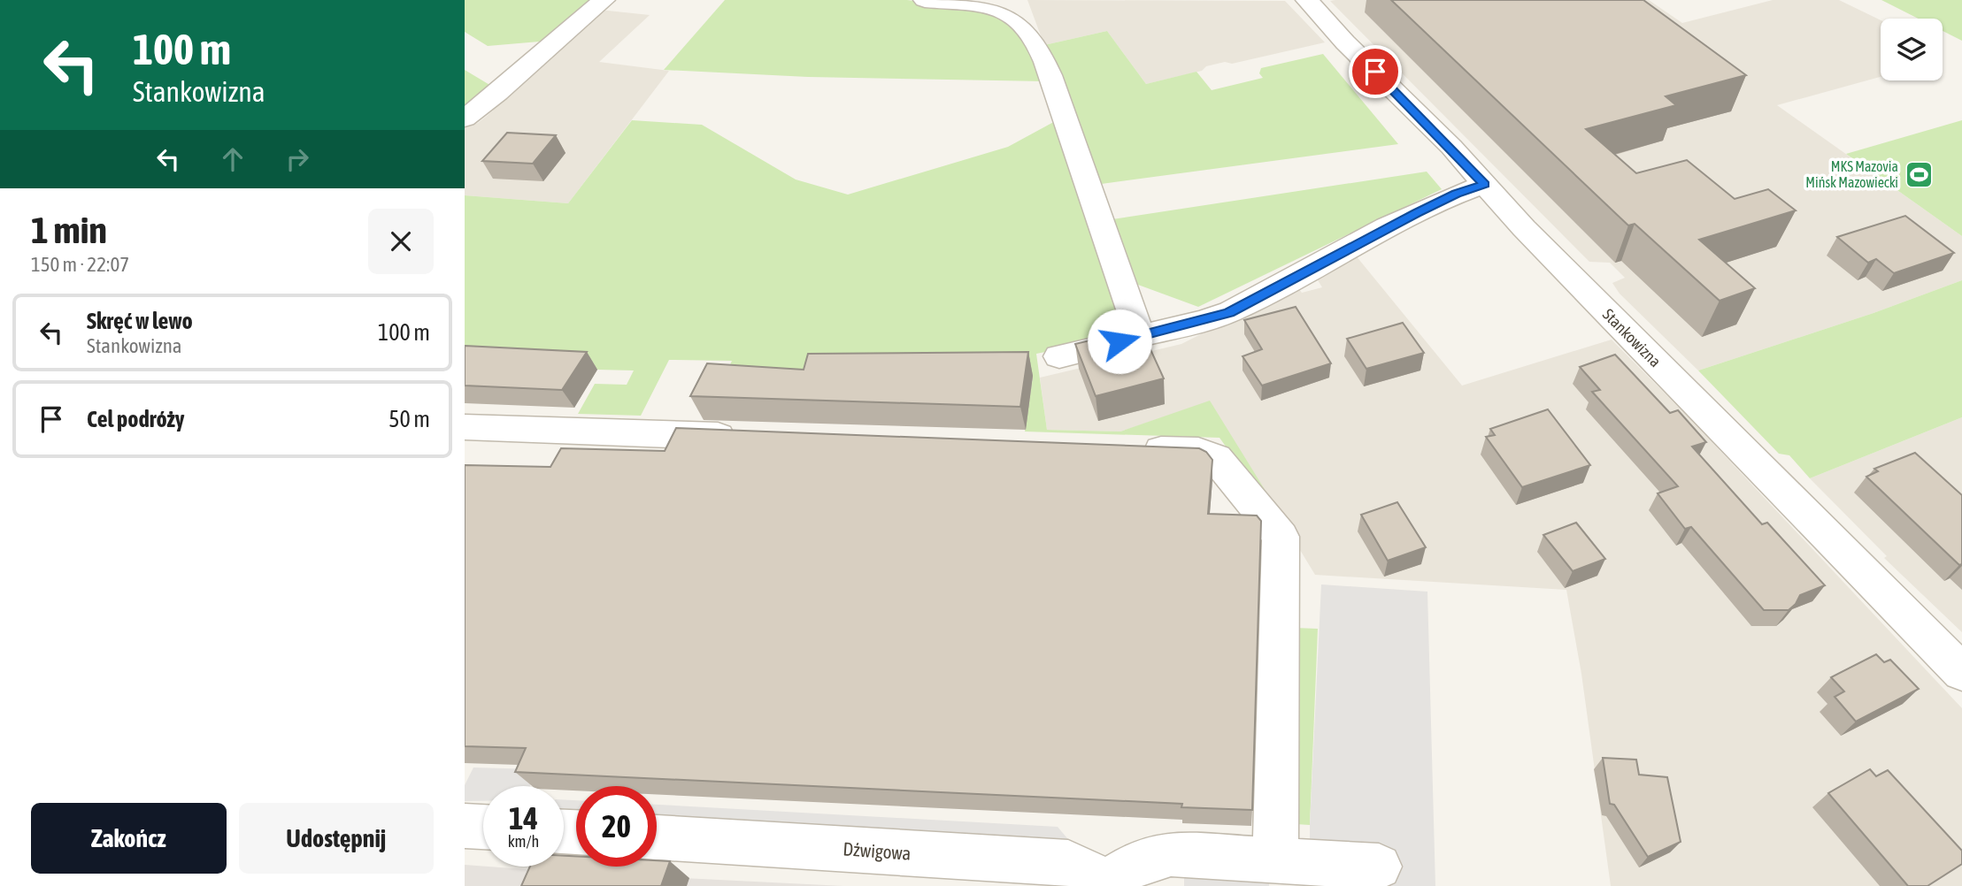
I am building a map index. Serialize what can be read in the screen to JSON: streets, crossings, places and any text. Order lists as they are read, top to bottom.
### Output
{
  "streets": {
    "street": ["Stankowizna", "Dźwigowa"]
  },
  "places": {
    "sports": ["MKS Mazovia Mińsk Mazowiecki"]
  },
  "page": {
    "turn": ["100 m", "Stankowizna"],
    "heading": ["1 min", "150 m · 22:07"],
    "list": [
      {
        "name": "Skręć w lewo",
        "note": "Stankowizna",
        "value": "100 m"
      },
      {
        "name": "Cel podróży",
        "value": "50 m"
      }
    ],
    "speed": "14 km/h",
    "limit": "20",
    "buttons": ["Zakończ", "Udostępnij"]
  }
}
